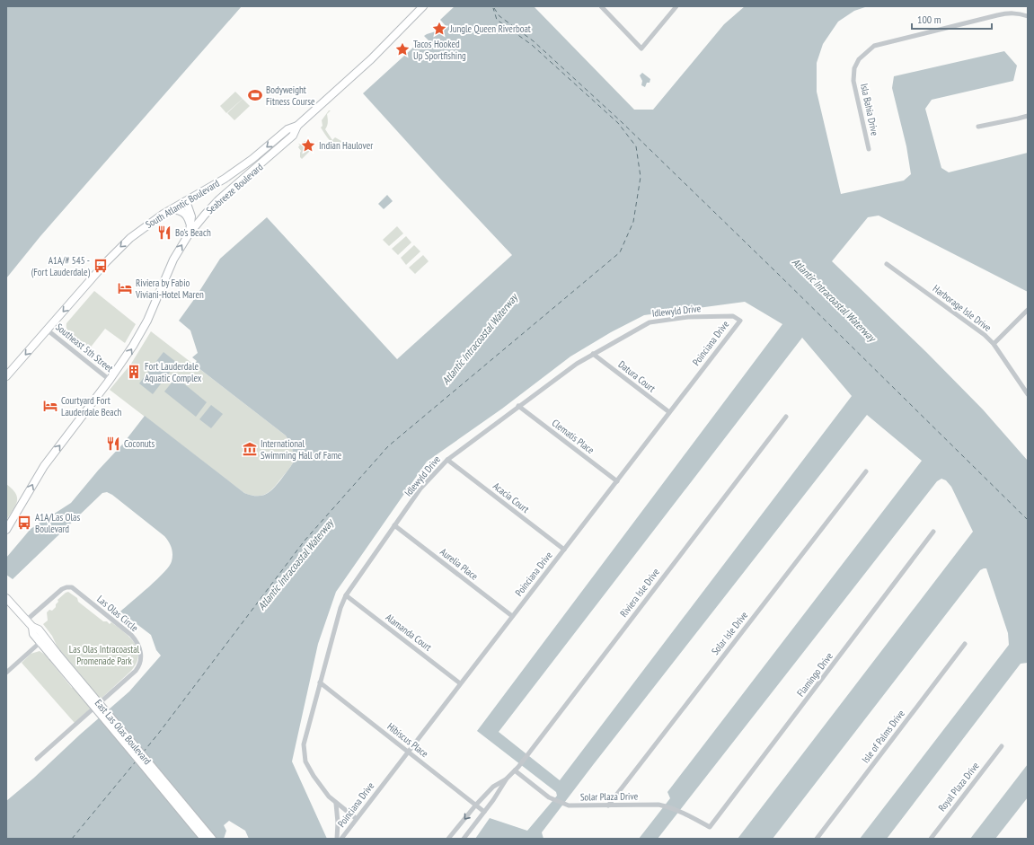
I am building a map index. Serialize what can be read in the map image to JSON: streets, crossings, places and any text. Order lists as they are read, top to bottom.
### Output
{
  "streets": {
    "main road": ["Seabreeze Boulevard", "South Atlantic Boulevard", "East Las Olas Boulevard"],
    "street": [
      "Isla Bahia Drive",
      "Harborage Isle Drive",
      "Idlewyld Drive",
      "Poinciana Drive",
      "Southeast 5th Street",
      "Datura Court",
      "Clematis Place",
      "Acacia Court",
      "Aurelia Place",
      "Riviera Isle Drive",
      "Las Olas Circle",
      "Alamanda Court",
      "Solar Isle Drive",
      "Flamingo Drive",
      "Isle of Palms Drive",
      "Hibiscus Place",
      "Royal Plaza Drive",
      "Solar Plaza Drive"
    ]
  },
  "crossings": [
    ["Seabreeze Boulevard", "South Atlantic Boulevard"],
    ["Seabreeze Boulevard", "Southeast 5th Street"],
    ["South Atlantic Boulevard", "Southeast 5th Street"],
    ["Idlewyld Drive", "Poinciana Drive"],
    ["Idlewyld Drive", "Datura Court"],
    ["Idlewyld Drive", "Clematis Place"],
    ["Idlewyld Drive", "Acacia Court"],
    ["Idlewyld Drive", "Aurelia Place"],
    ["Idlewyld Drive", "Alamanda Court"],
    ["Idlewyld Drive", "Hibiscus Place"],
    ["Poinciana Drive", "Datura Court"],
    ["Poinciana Drive", "Clematis Place"],
    ["Poinciana Drive", "Acacia Court"],
    ["Poinciana Drive", "Aurelia Place"],
    ["Poinciana Drive", "Alamanda Court"],
    ["Poinciana Drive", "Hibiscus Place"],
    ["Riviera Isle Drive", "Hibiscus Place"],
    ["Riviera Isle Drive", "Solar Plaza Drive"],
    ["Las Olas Circle", "East Las Olas Boulevard"],
    ["Solar Isle Drive", "Solar Plaza Drive"],
    ["Flamingo Drive", "Solar Plaza Drive"]
  ],
  "one_way": ["Seabreeze Boulevard", "South Atlantic Boulevard"],
  "water": ["Atlantic Intracoastal Waterway"],
  "parks": ["Las Olas Intracoastal Promenade Park"],
  "places": {
    "place": ["Jungle Queen Riverboat", "Tacos Hooked Up Sportfishing", "Indian Haulover"],
    "sports": ["Bodyweight Fitness Course"],
    "restaurant": ["Bo's Beach", "Coconuts"],
    "bus stop": ["A1A/# 545 - (Fort Lauderdale)", "A1A/Las Olas Boulevard"],
    "hotel": ["Riviera by Fabio Viviani-Hotel Maren", "Courtyard Fort Lauderdale Beach"],
    "building": ["Fort Lauderdale Aquatic Complex"],
    "museum": ["International Swimming Hall of Fame"]
  },
  "scale_bar": "100 m"
}
